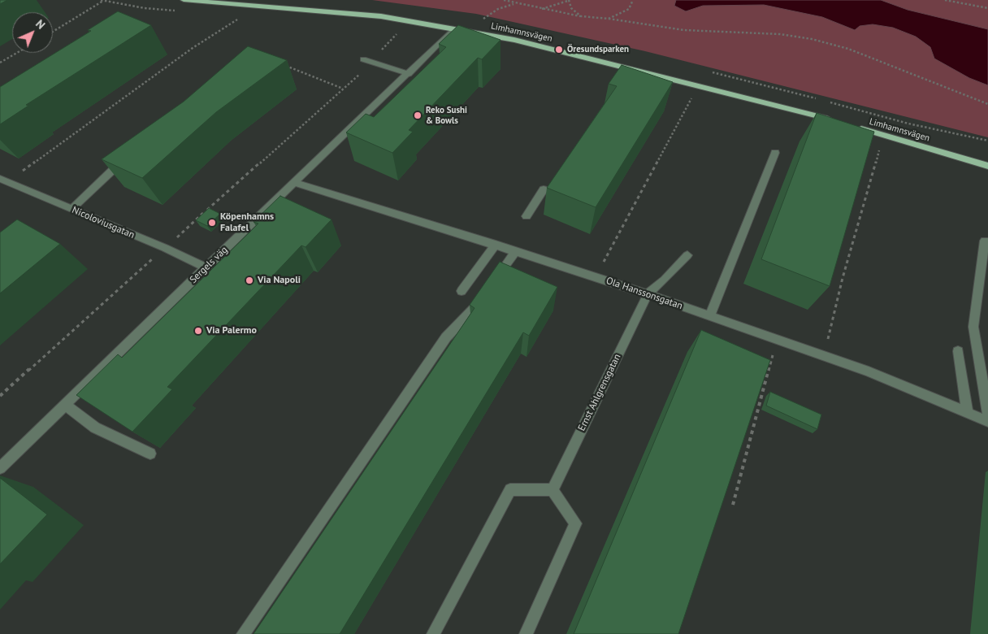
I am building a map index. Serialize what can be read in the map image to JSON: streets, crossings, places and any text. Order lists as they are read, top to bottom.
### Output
{
  "streets": {
    "main road": ["Limhamnsvägen"],
    "street": [
      "Nicoloviusgatan",
      "Sergels väg",
      "Ola Hanssonsgatan",
      "Ernst Ahlgrensgatan"
    ]
  },
  "crossings": [
    ["Limhamnsvägen", "Sergels väg"],
    ["Nicoloviusgatan", "Sergels väg"],
    ["Sergels väg", "Ola Hanssonsgatan"],
    ["Ola Hanssonsgatan", "Ernst Ahlgrensgatan"]
  ],
  "places": [
    "Öresundsparken",
    "Reko Sushi & Bowls",
    "Köpenhamns Falafel",
    "Via Napoli",
    "Via Palermo"
  ],
  "north": "top right"
}
